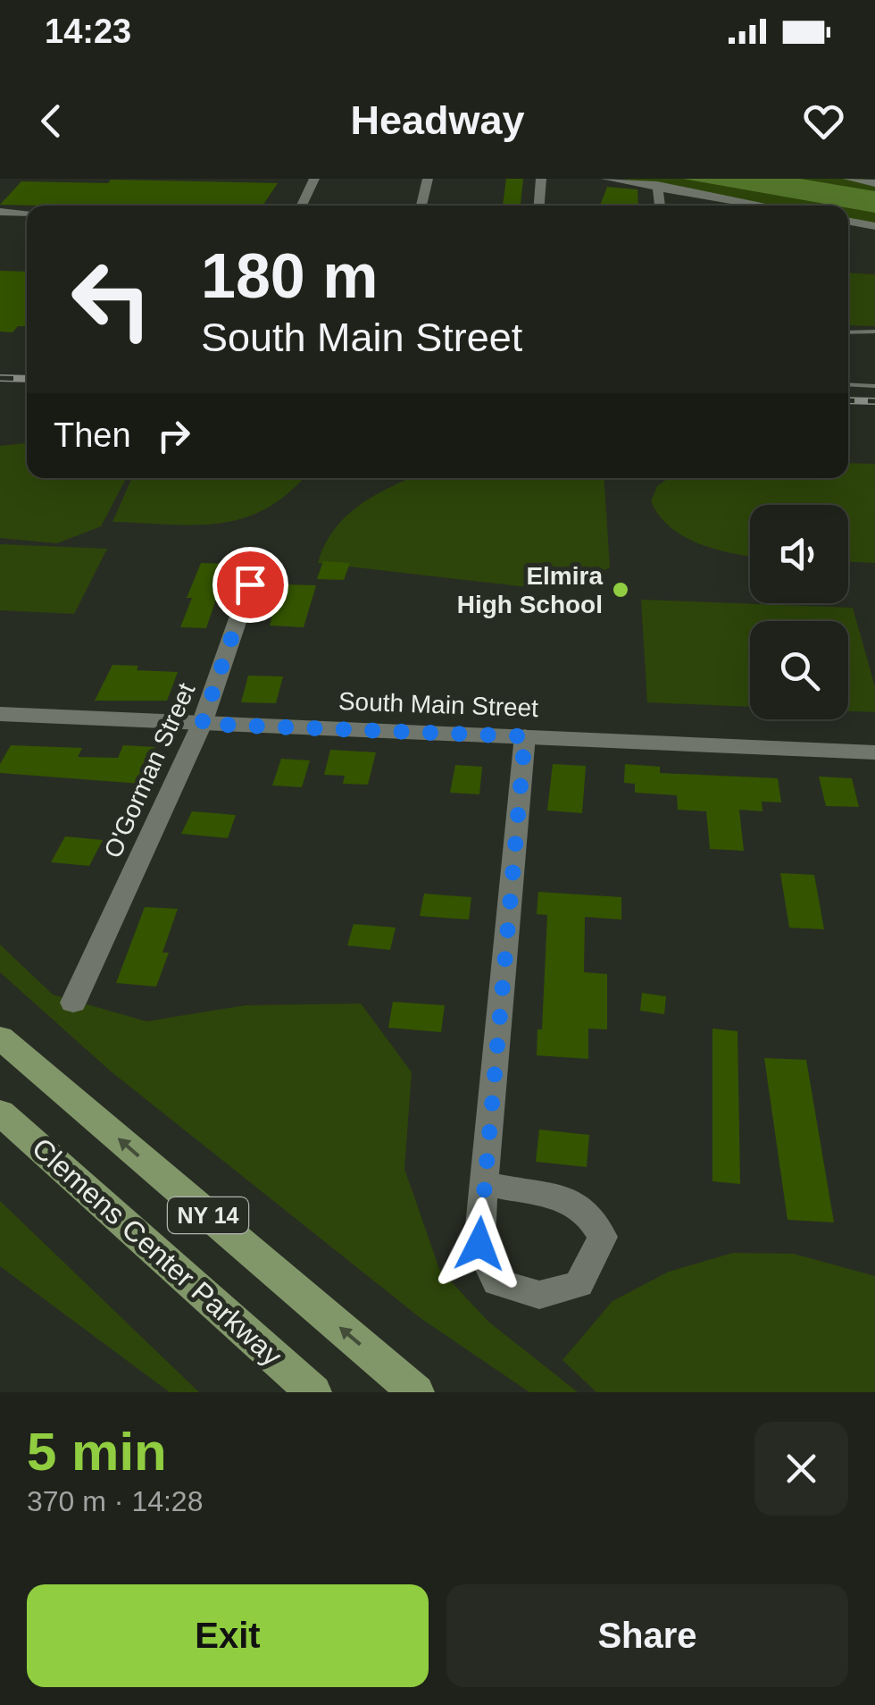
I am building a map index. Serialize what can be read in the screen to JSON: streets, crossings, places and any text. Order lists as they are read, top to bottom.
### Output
{
  "streets": {
    "main road": ["NY 14", "Clemens Center Parkway"],
    "street": ["South Main Street", "O'Gorman Street"]
  },
  "crossings": [
    ["South Main Street", "O'Gorman Street"]
  ],
  "places": ["Elmira High School"],
  "page": {
    "status": "14:23",
    "header": "Headway",
    "turn": ["180 m", "South Main Street"],
    "then": "Then",
    "heading": ["5 min", "370 m · 14:28"],
    "buttons": ["Exit", "Share"]
  }
}
